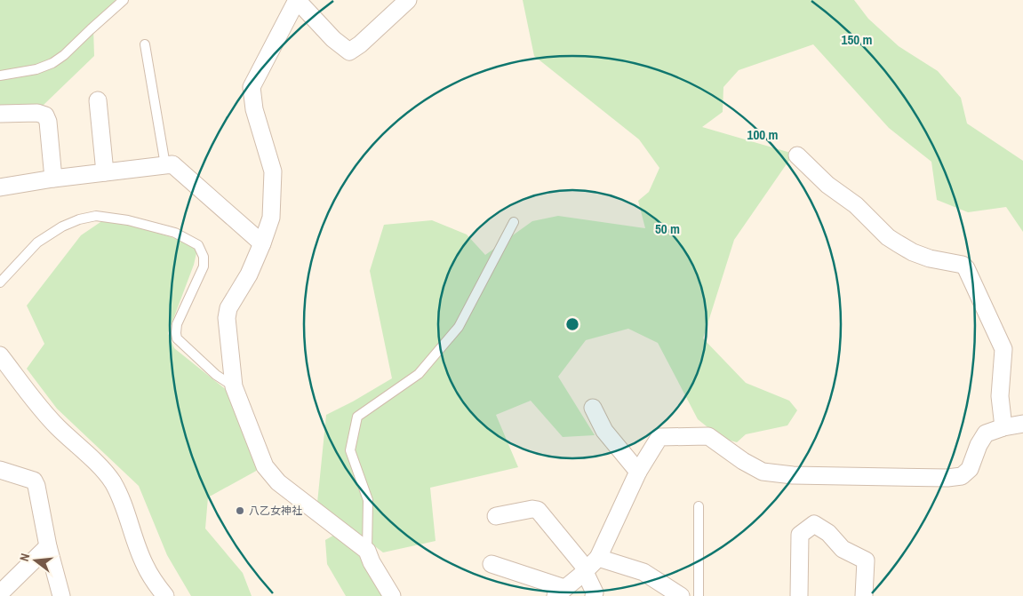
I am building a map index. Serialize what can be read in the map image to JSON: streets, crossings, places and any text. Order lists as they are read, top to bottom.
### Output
{
  "places": ["八乙女神社"],
  "north": "left",
  "rings": ["150 m", "100 m", "50 m"]
}
